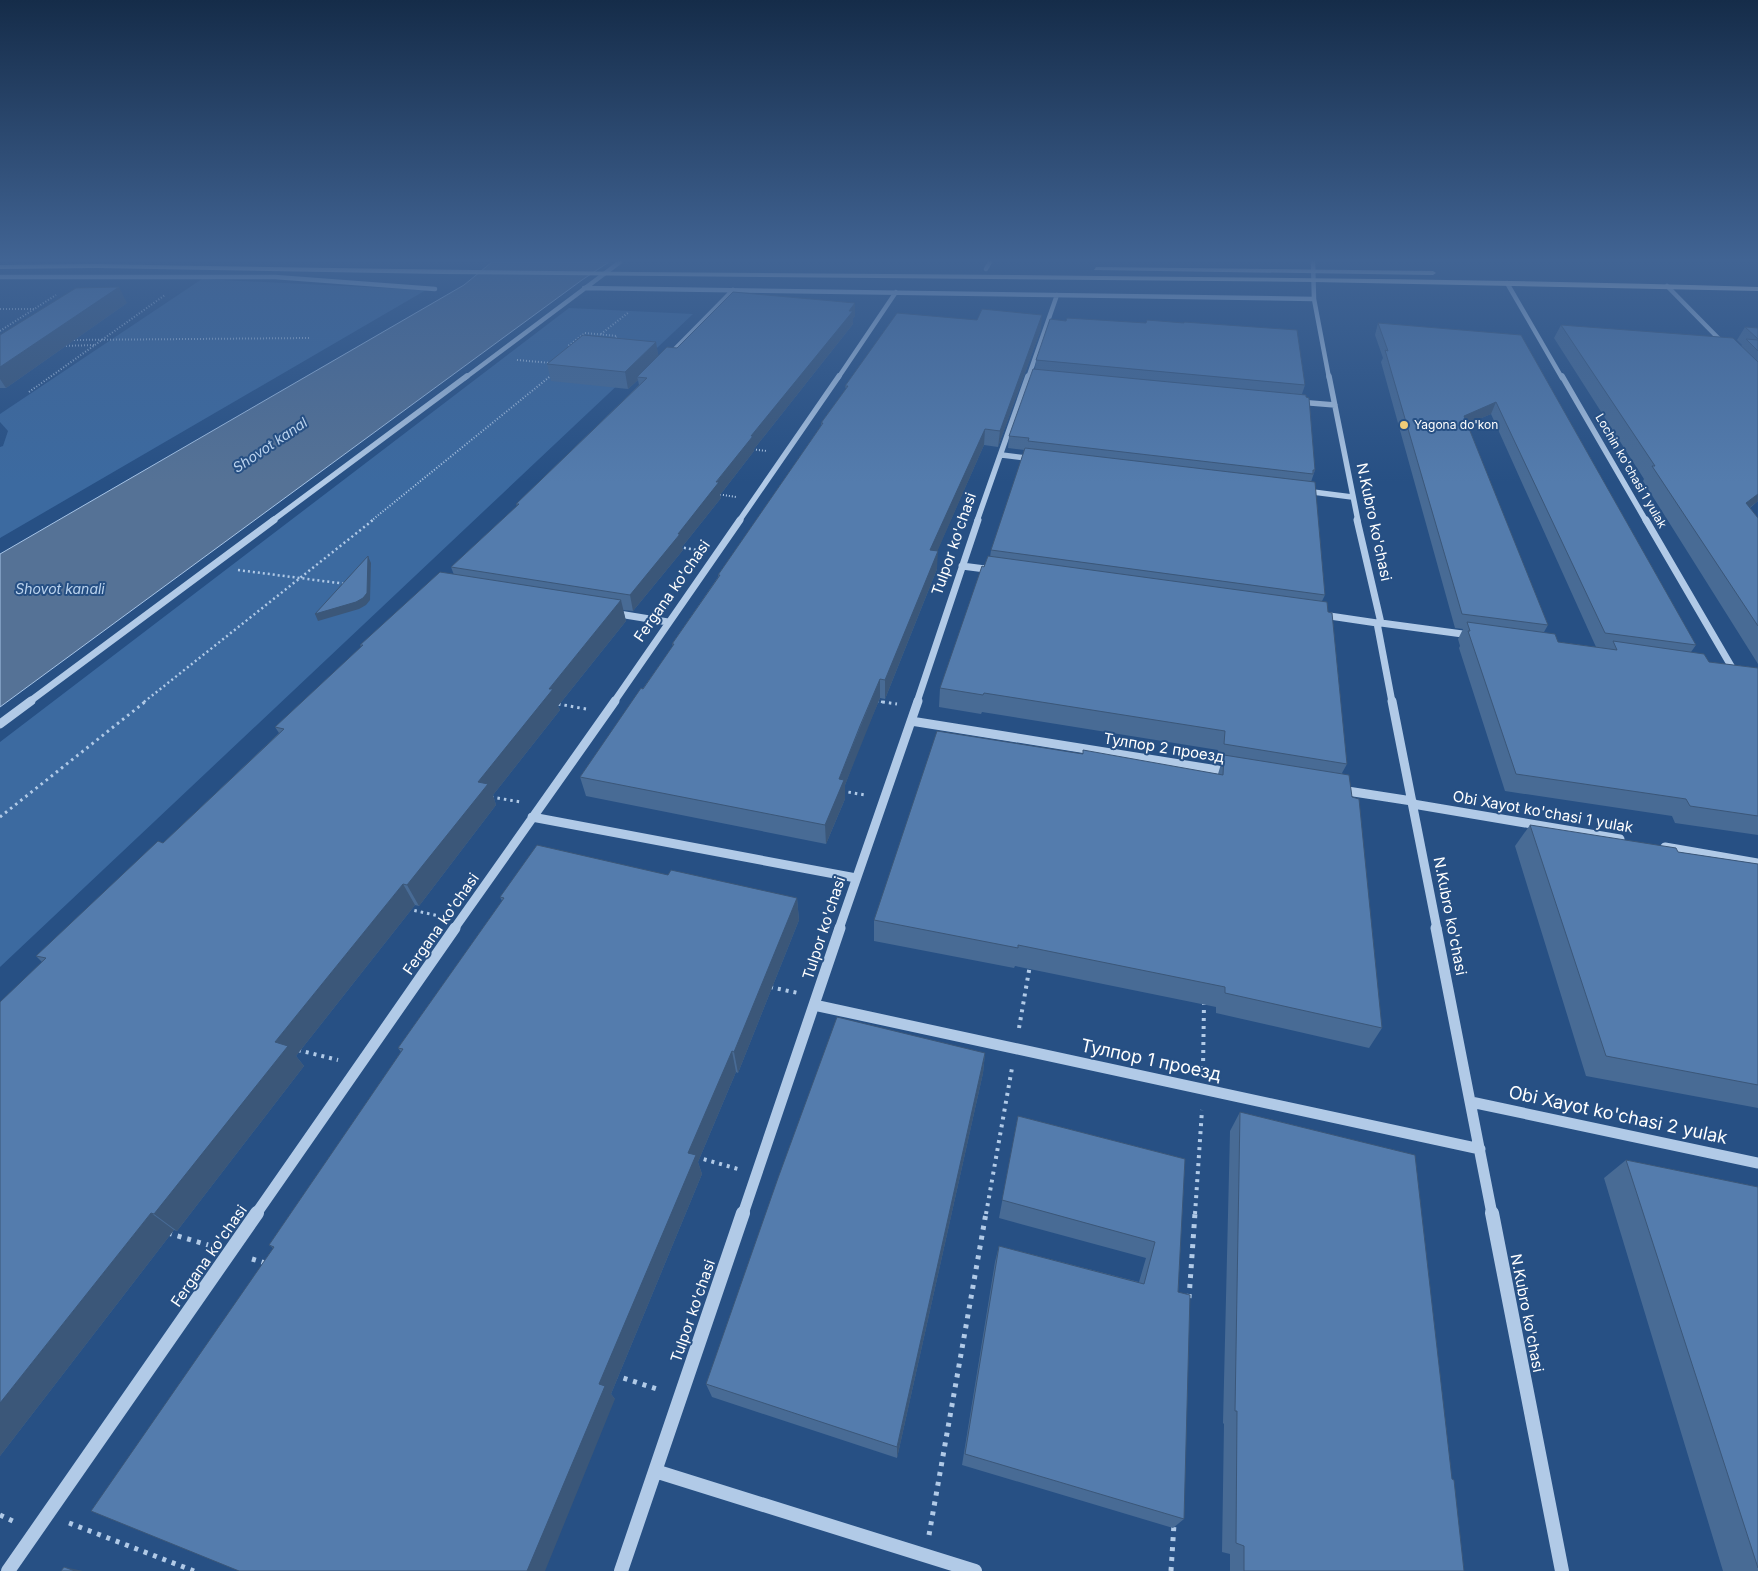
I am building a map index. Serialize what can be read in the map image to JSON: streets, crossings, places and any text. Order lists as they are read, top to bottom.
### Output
{
  "streets": {
    "street": [
      "Lochin ko'chasi 1 yulak",
      "N.Kubro ko'chasi",
      "Tulpor ko'chasi",
      "Fergana ko'chasi",
      "Тулпор 2 проезд",
      "Obi Xayot ko'chasi 1 yulak",
      "Тулпор 1 проезд",
      "Obi Xayot ko'chasi 2 yulak"
    ]
  },
  "crossings": [
    ["N.Kubro ko'chasi", "Obi Xayot ko'chasi 1 yulak"],
    ["N.Kubro ko'chasi", "Тулпор 1 проезд"],
    ["N.Kubro ko'chasi", "Obi Xayot ko'chasi 2 yulak"],
    ["Tulpor ko'chasi", "Тулпор 2 проезд"],
    ["Tulpor ko'chasi", "Тулпор 1 проезд"]
  ],
  "water": ["Shovot kanal", "Shovot kanali"],
  "places": ["Yagona do'kon"]
}
